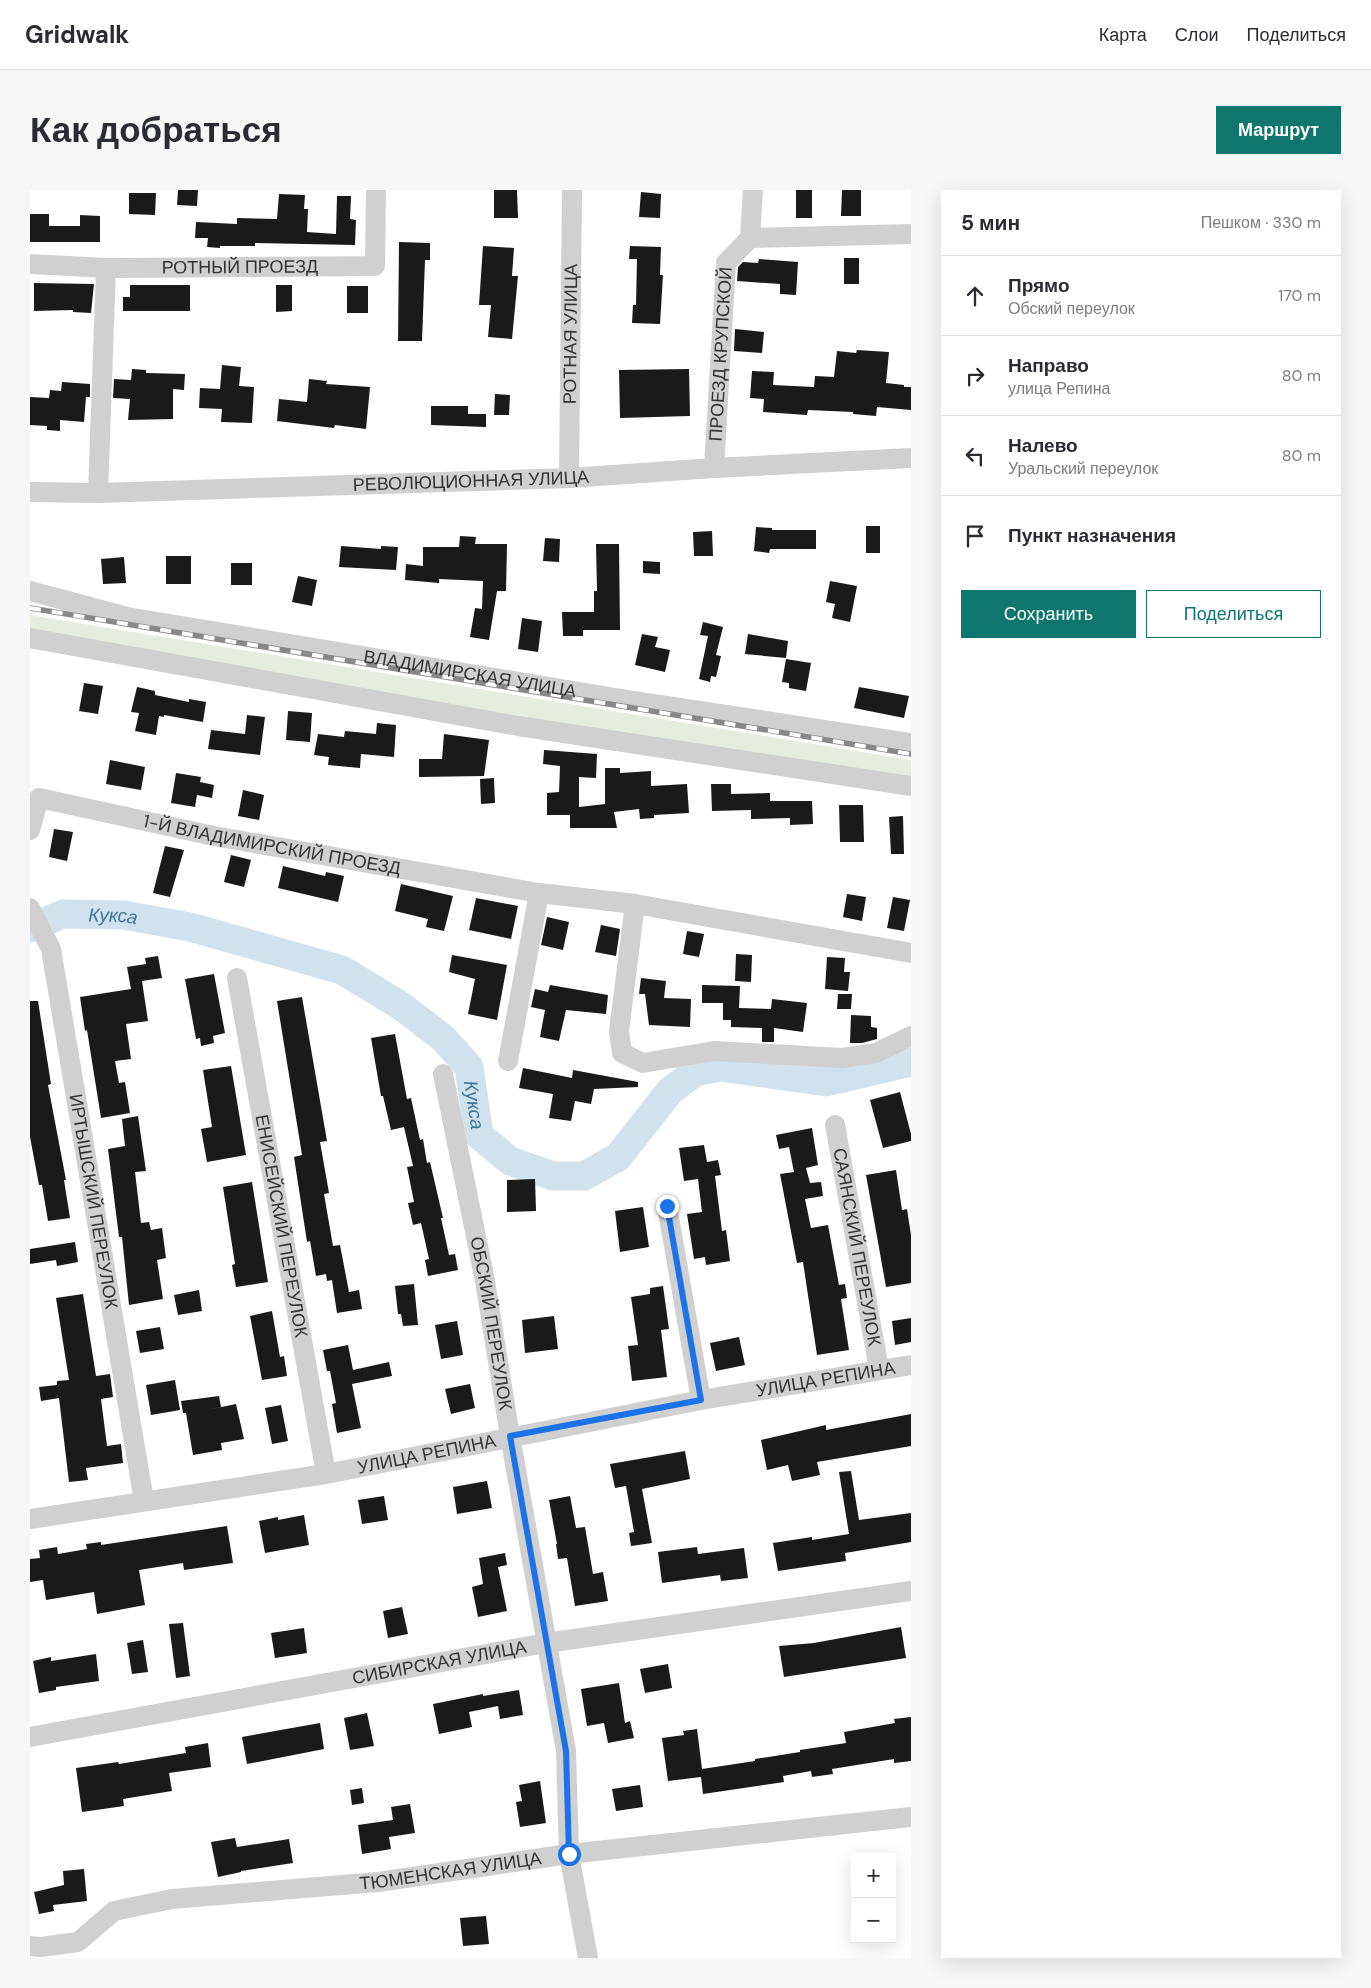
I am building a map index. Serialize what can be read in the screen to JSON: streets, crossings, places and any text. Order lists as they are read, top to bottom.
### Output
{
  "streets": {
    "street": [
      "РОТНЫЙ ПРОЕЗД",
      "РОТНАЯ УЛИЦА",
      "ПРОЕЗД КРУПСКОЙ",
      "РЕВОЛЮЦИОННАЯ УЛИЦА",
      "ВЛАДИМИРСКАЯ УЛИЦА",
      "1-Й ВЛАДИМИРСКИЙ ПРОЕЗД",
      "ИРТЫШСКИЙ ПЕРЕУЛОК",
      "ЕНИСЕЙСКИЙ ПЕРЕУЛОК",
      "САЯНСКИЙ ПЕРЕУЛОК",
      "ОБСКИЙ ПЕРЕУЛОК",
      "УЛИЦА РЕПИНА",
      "СИБИРСКАЯ УЛИЦА",
      "ТЮМЕНСКАЯ УЛИЦА"
    ]
  },
  "crossings": [
    ["РОТНАЯ УЛИЦА", "РЕВОЛЮЦИОННАЯ УЛИЦА"],
    ["ПРОЕЗД КРУПСКОЙ", "РЕВОЛЮЦИОННАЯ УЛИЦА"],
    ["ИРТЫШСКИЙ ПЕРЕУЛОК", "УЛИЦА РЕПИНА"],
    ["ЕНИСЕЙСКИЙ ПЕРЕУЛОК", "УЛИЦА РЕПИНА"],
    ["САЯНСКИЙ ПЕРЕУЛОК", "УЛИЦА РЕПИНА"],
    ["ОБСКИЙ ПЕРЕУЛОК", "УЛИЦА РЕПИНА"],
    ["ОБСКИЙ ПЕРЕУЛОК", "СИБИРСКАЯ УЛИЦА"],
    ["ОБСКИЙ ПЕРЕУЛОК", "ТЮМЕНСКАЯ УЛИЦА"]
  ],
  "water": ["Кукса"],
  "page": {
    "header": "Gridwalk",
    "nav": ["Карта", "Слои", "Поделиться"],
    "buttons": [
      "Маршрут",
      ["Сохранить", "Поделиться"]
    ],
    "title": "Как добраться",
    "heading": ["5 мин", "Пешком · 330 m"],
    "list": [
      ["Прямо", "Обский переулок", "170 m"],
      ["Направо", "улица Репина", "80 m"],
      ["Налево", "Уральский переулок", "80 m"],
      "Пункт назначения"
    ],
    "map_buttons": ["+", "−"]
  }
}
